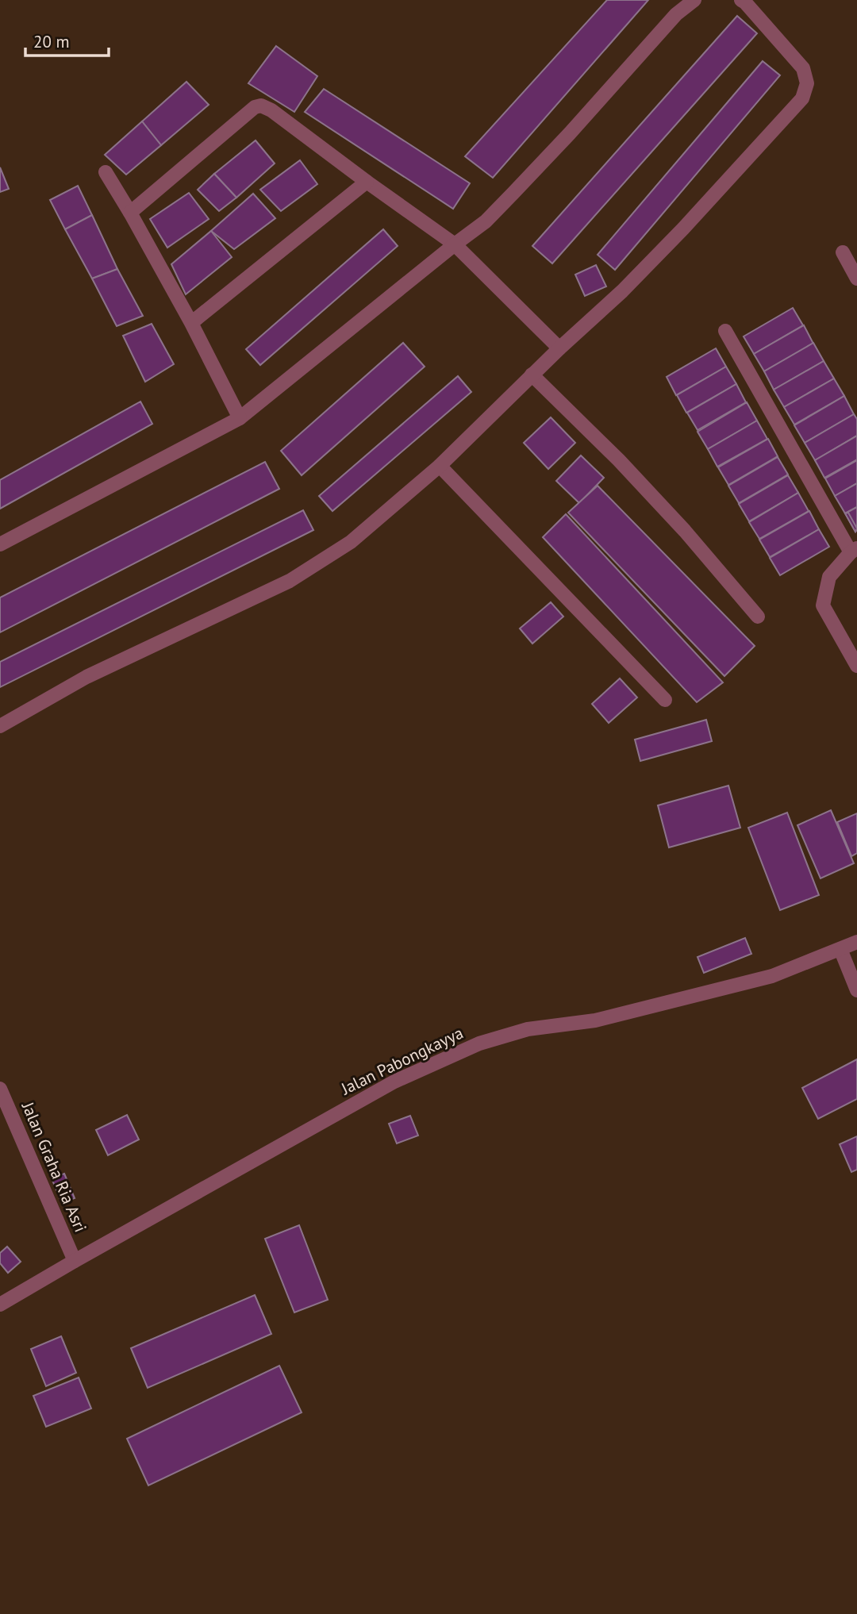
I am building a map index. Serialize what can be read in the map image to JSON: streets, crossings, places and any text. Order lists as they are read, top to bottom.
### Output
{
  "streets": {
    "street": ["Jalan Pabongkayya", "Jalan Graha Ria Asri"]
  },
  "crossings": [
    ["Jalan Pabongkayya", "Jalan Graha Ria Asri"]
  ],
  "scale_bar": "20 m"
}
